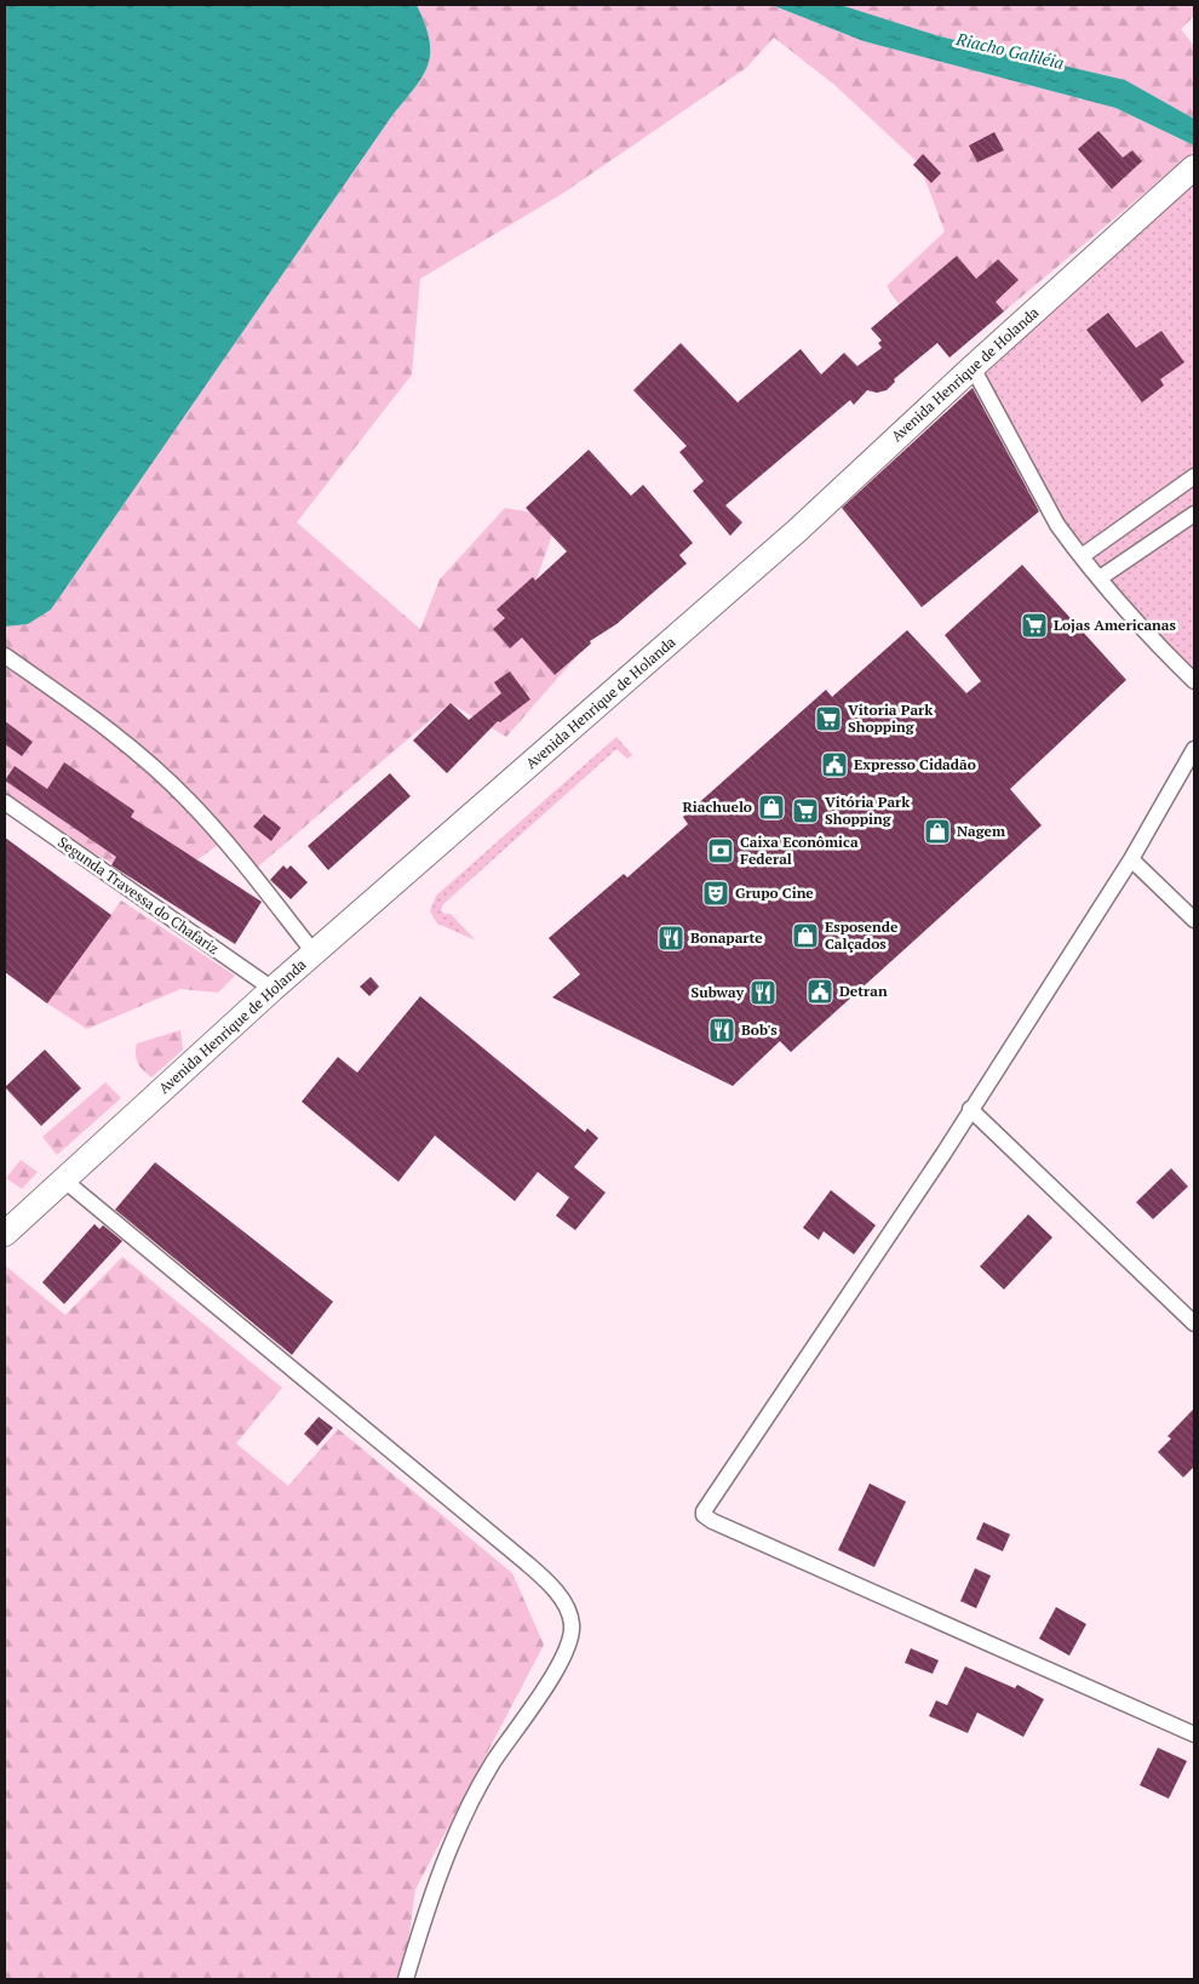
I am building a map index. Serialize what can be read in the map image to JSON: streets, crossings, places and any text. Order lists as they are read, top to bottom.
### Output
{
  "streets": {
    "main road": ["Avenida Henrique de Holanda"],
    "street": ["Segunda Travessa do Chafariz"]
  },
  "crossings": [
    ["Avenida Henrique de Holanda", "Segunda Travessa do Chafariz"]
  ],
  "water": ["Riacho Galiléia"],
  "places": {
    "supermarket": ["Lojas Americanas", "Vitoria Park Shopping", "Vitória Park Shopping"],
    "public building": ["Expresso Cidadão", "Detran"],
    "shop": ["Riachuelo", "Nagem", "Esposende Calçados"],
    "bank": ["Caixa Econômica Federal"],
    "theatre": ["Grupo Cine"],
    "restaurant": ["Bonaparte", "Subway", "Bob's"]
  }
}
